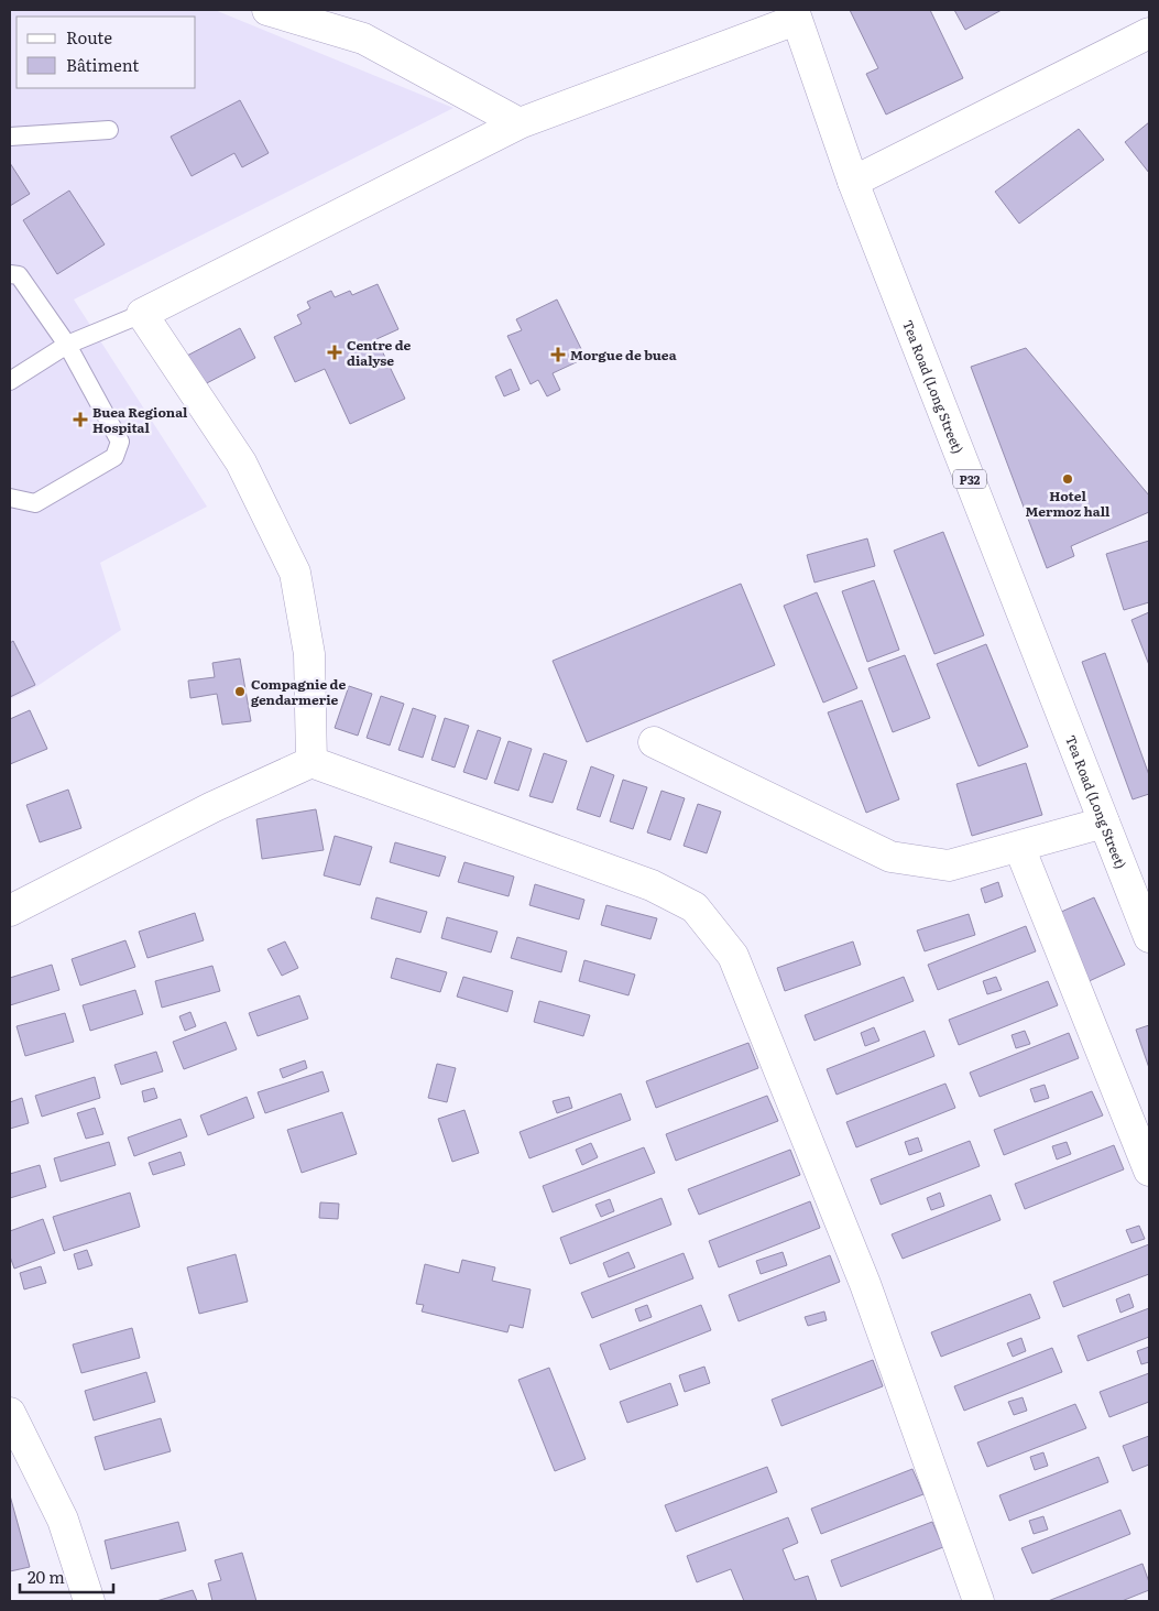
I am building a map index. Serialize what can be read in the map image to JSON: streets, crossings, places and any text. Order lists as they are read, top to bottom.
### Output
{
  "streets": {
    "street": ["Tea Road (Long Street)", "P32"]
  },
  "places": {
    "health": ["Centre de dialyse", "Morgue de buea", "Buea Regional Hospital"],
    "other": ["Hotel Mermoz hall", "Compagnie de gendarmerie"]
  },
  "legend": ["Route", "Bâtiment"],
  "scale_bar": "20 m"
}
